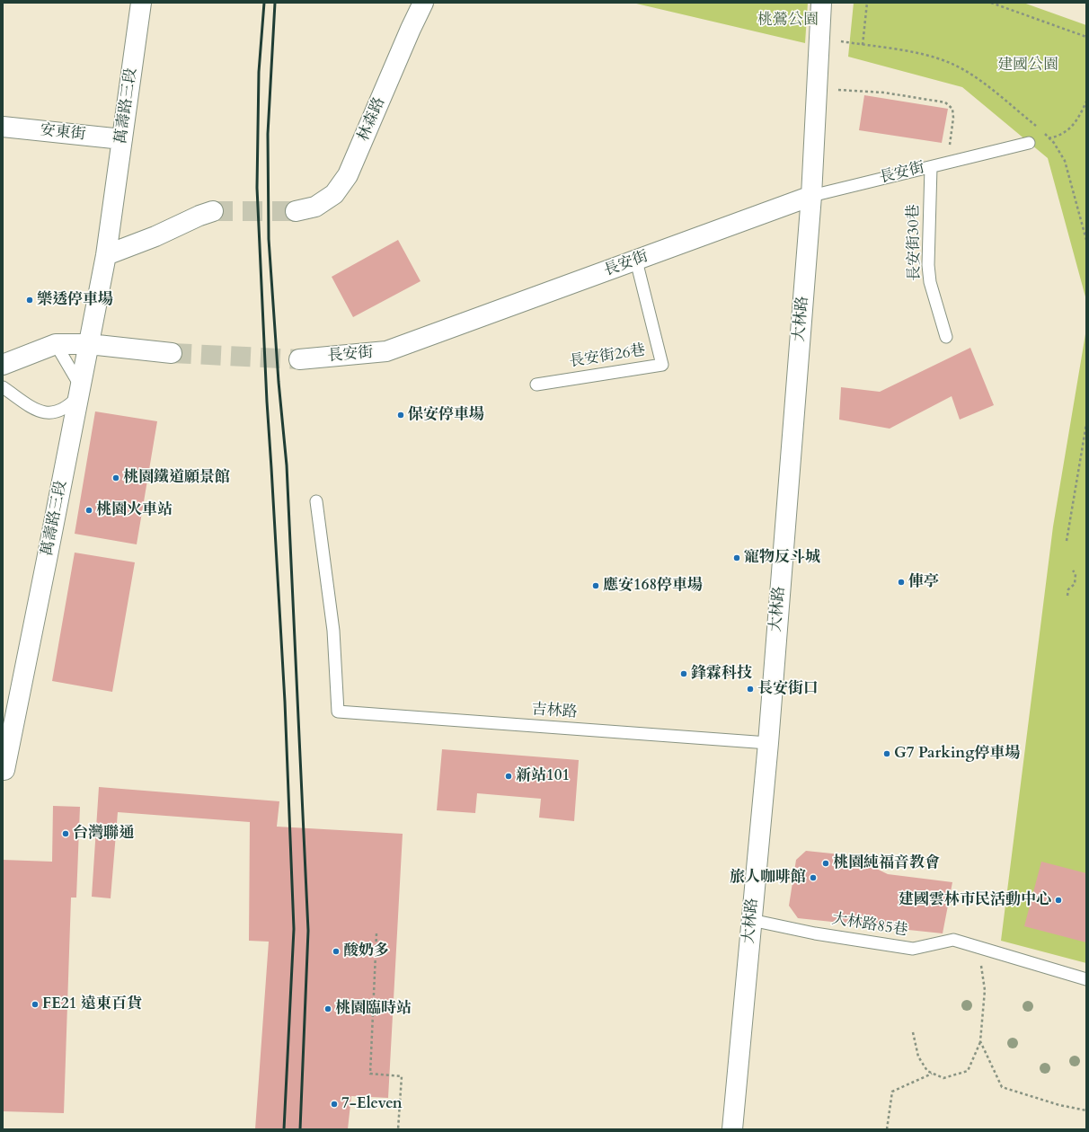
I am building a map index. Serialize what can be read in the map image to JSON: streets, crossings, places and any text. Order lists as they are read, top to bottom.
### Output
{
  "streets": {
    "street": [
      "萬壽路三段",
      "林森路",
      "安東街",
      "長安街",
      "大林路"
    ],
    "lane": [
      "長安街30巷",
      "長安街26巷",
      "吉林路",
      "大林路85巷"
    ]
  },
  "crossings": [
    ["萬壽路三段", "安東街"],
    ["長安街", "長安街30巷"],
    ["長安街", "大林路"],
    ["長安街", "長安街26巷"],
    ["大林路", "吉林路"],
    ["大林路", "大林路85巷"]
  ],
  "parks": ["桃鶯公園", "建國公園"],
  "places": [
    "樂透停車場",
    "保安停車場",
    "桃園鐵道願景館",
    "桃園火車站",
    "寵物反斗城",
    "俥亭",
    "應安168停車場",
    "鋒霖科技",
    "長安街口",
    "G7 Parking停車場",
    "新站101",
    "台灣聯通",
    "桃園純福音教會",
    "旅人咖啡館",
    "建國雲林市民活動中心",
    "酸奶多",
    "FE21 遠東百貨",
    "桃園臨時站",
    "7-Eleven"
  ]
}
